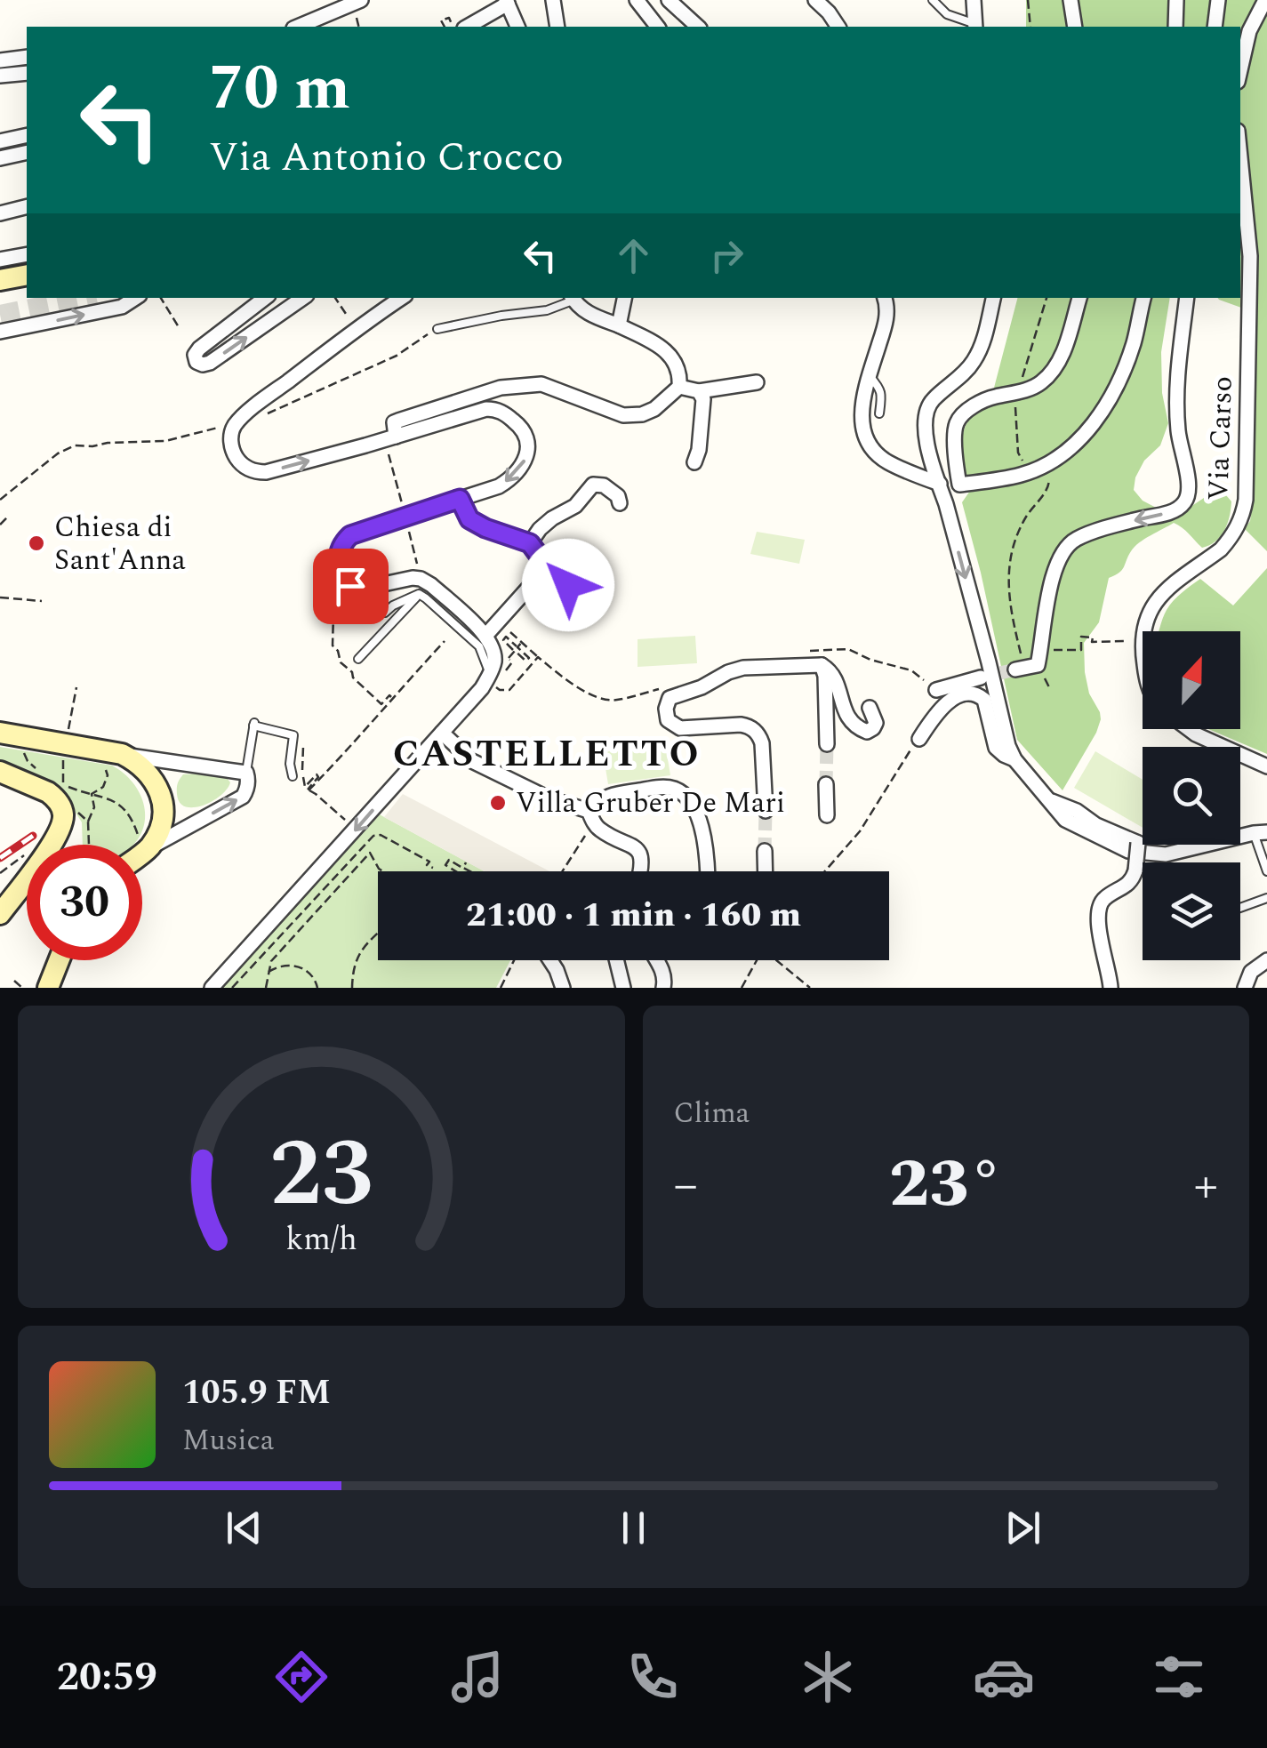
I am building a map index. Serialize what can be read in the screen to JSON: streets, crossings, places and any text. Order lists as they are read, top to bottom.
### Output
{
  "streets": {
    "street": ["Via Carso"]
  },
  "districts": ["CASTELLETTO"],
  "places": ["Chiesa di Sant'Anna", "Villa Gruber De Mari"],
  "north": "top",
  "page": {
    "turn": ["70 m", "Via Antonio Crocco"],
    "limit": "30",
    "trip": "21:00 · 1 min · 160 m",
    "tile": "Clima",
    "heat": ["−", "23°", "+"],
    "song": ["105.9 FM", "Musica"],
    "tabs": "20:59",
    "gauge": ["23", "km/h"]
  }
}
